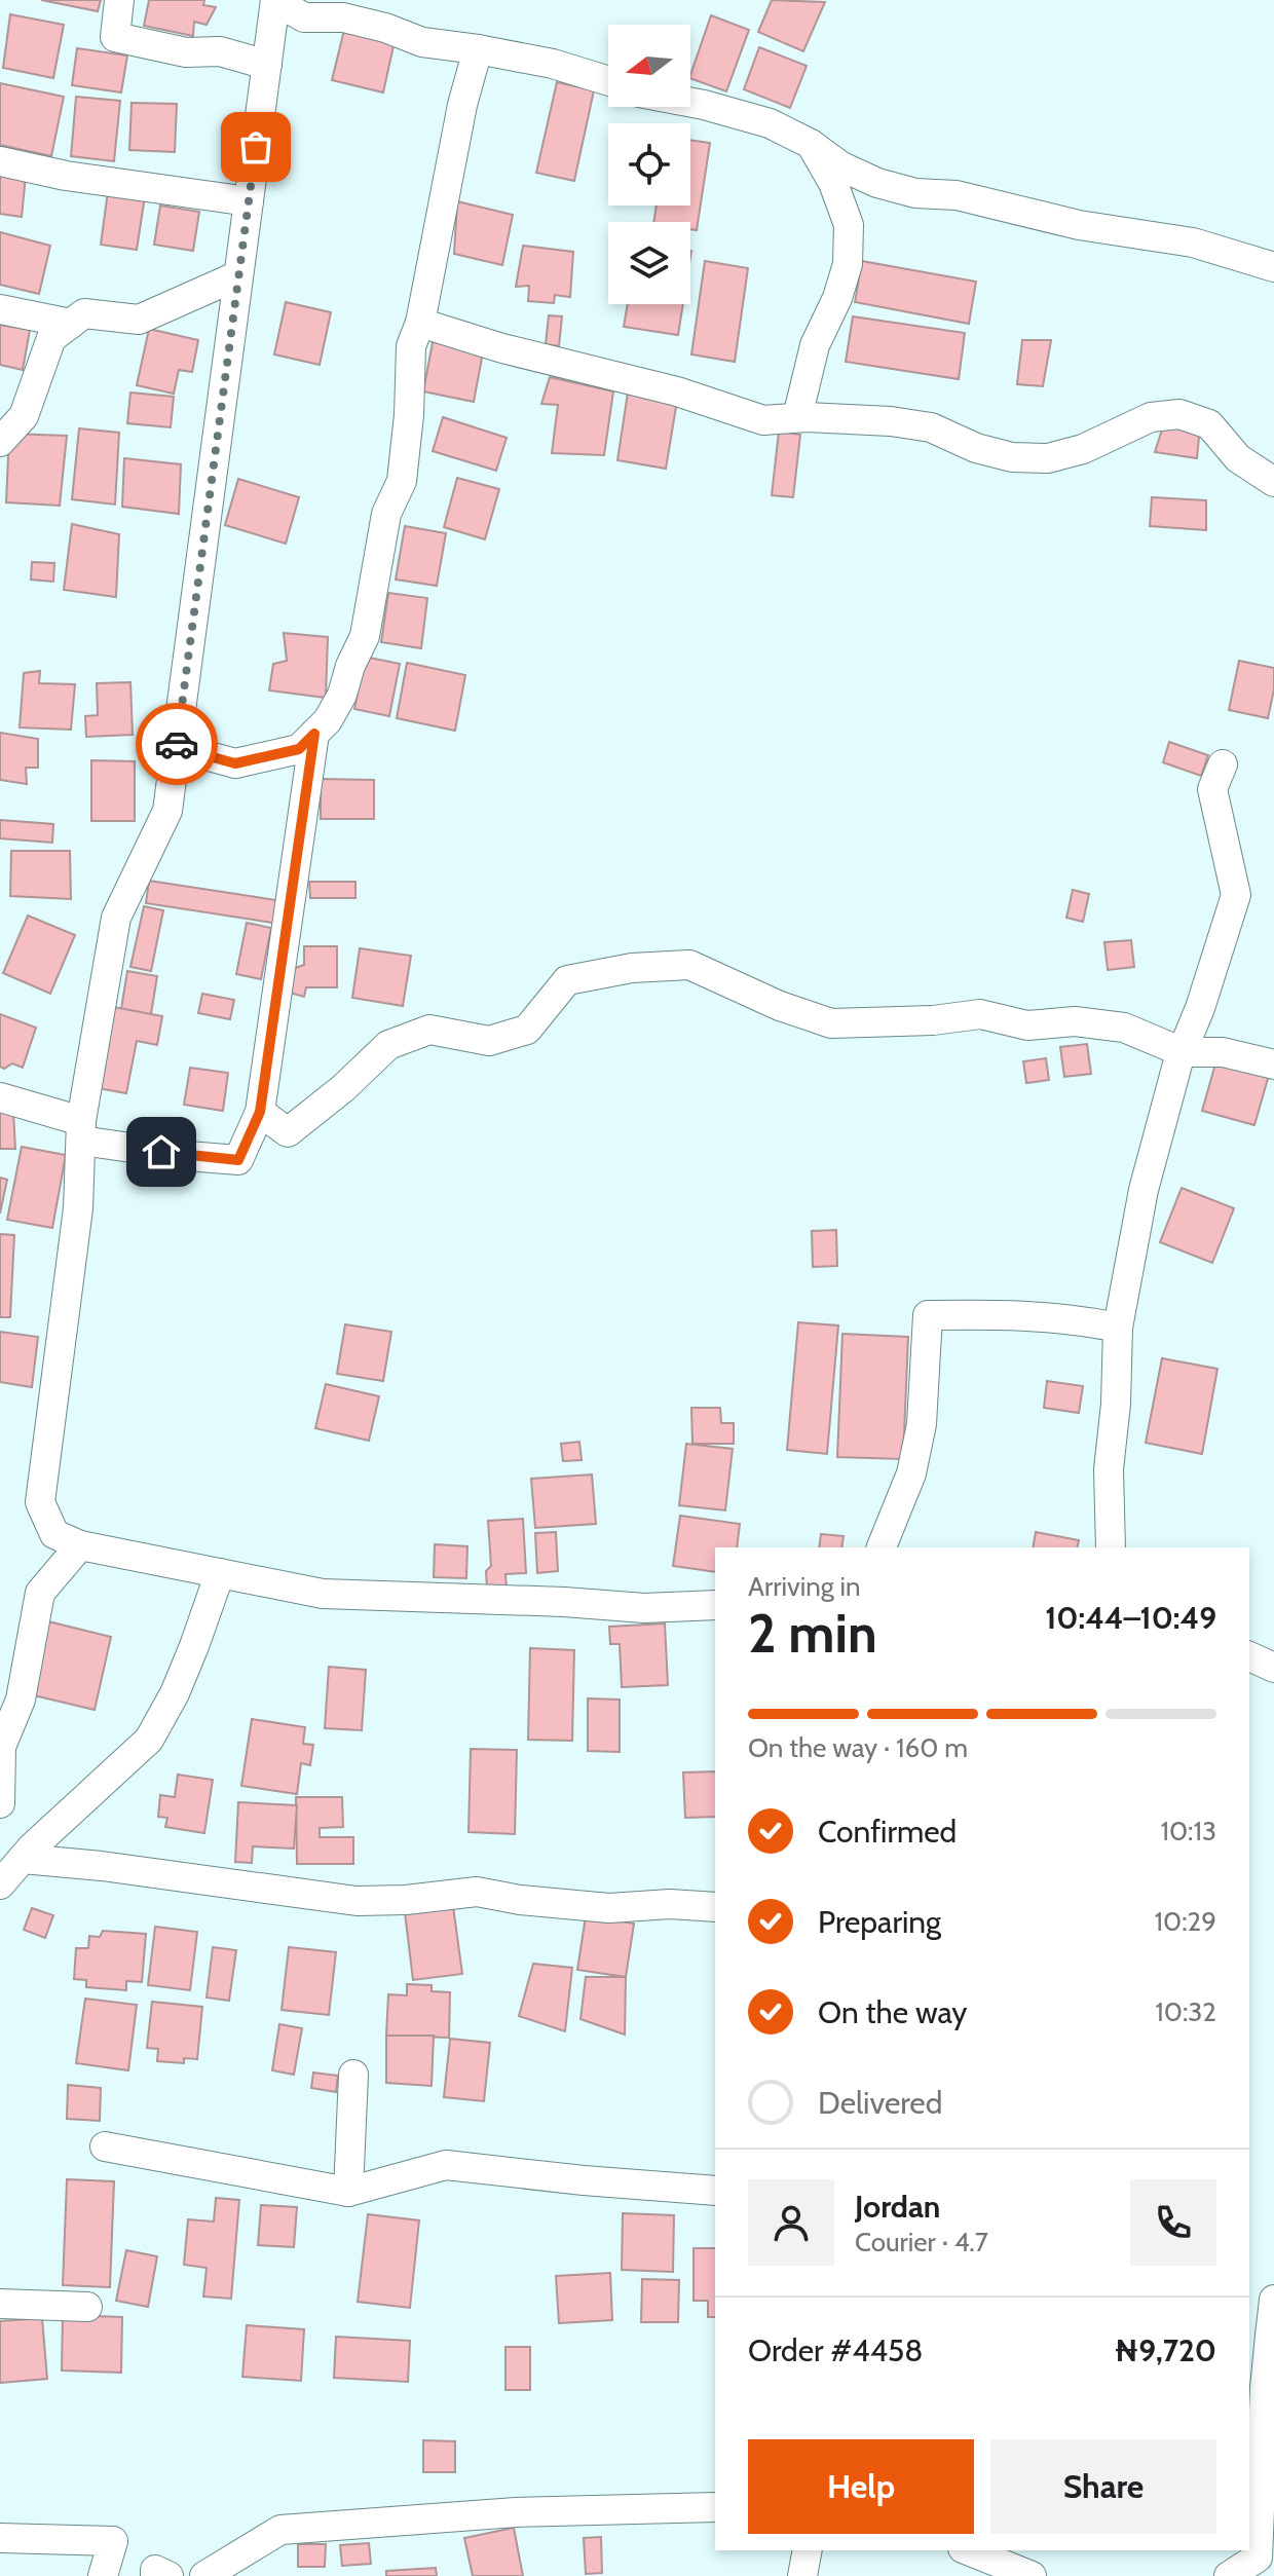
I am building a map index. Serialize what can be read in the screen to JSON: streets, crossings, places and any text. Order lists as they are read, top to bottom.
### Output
{
  "north": "left",
  "page": {
    "heading": ["2 min", "Arriving in", "10:44–10:49"],
    "panel": [
      "Jordan",
      "Courier · 4.7",
      "Order #4458",
      "₦9,720"
    ],
    "bar": "On the way · 160 m",
    "list": [
      ["Confirmed", "10:13"],
      ["Preparing", "10:29"],
      ["On the way", "10:32"],
      "Delivered"
    ],
    "buttons": ["Help", "Share"]
  }
}
